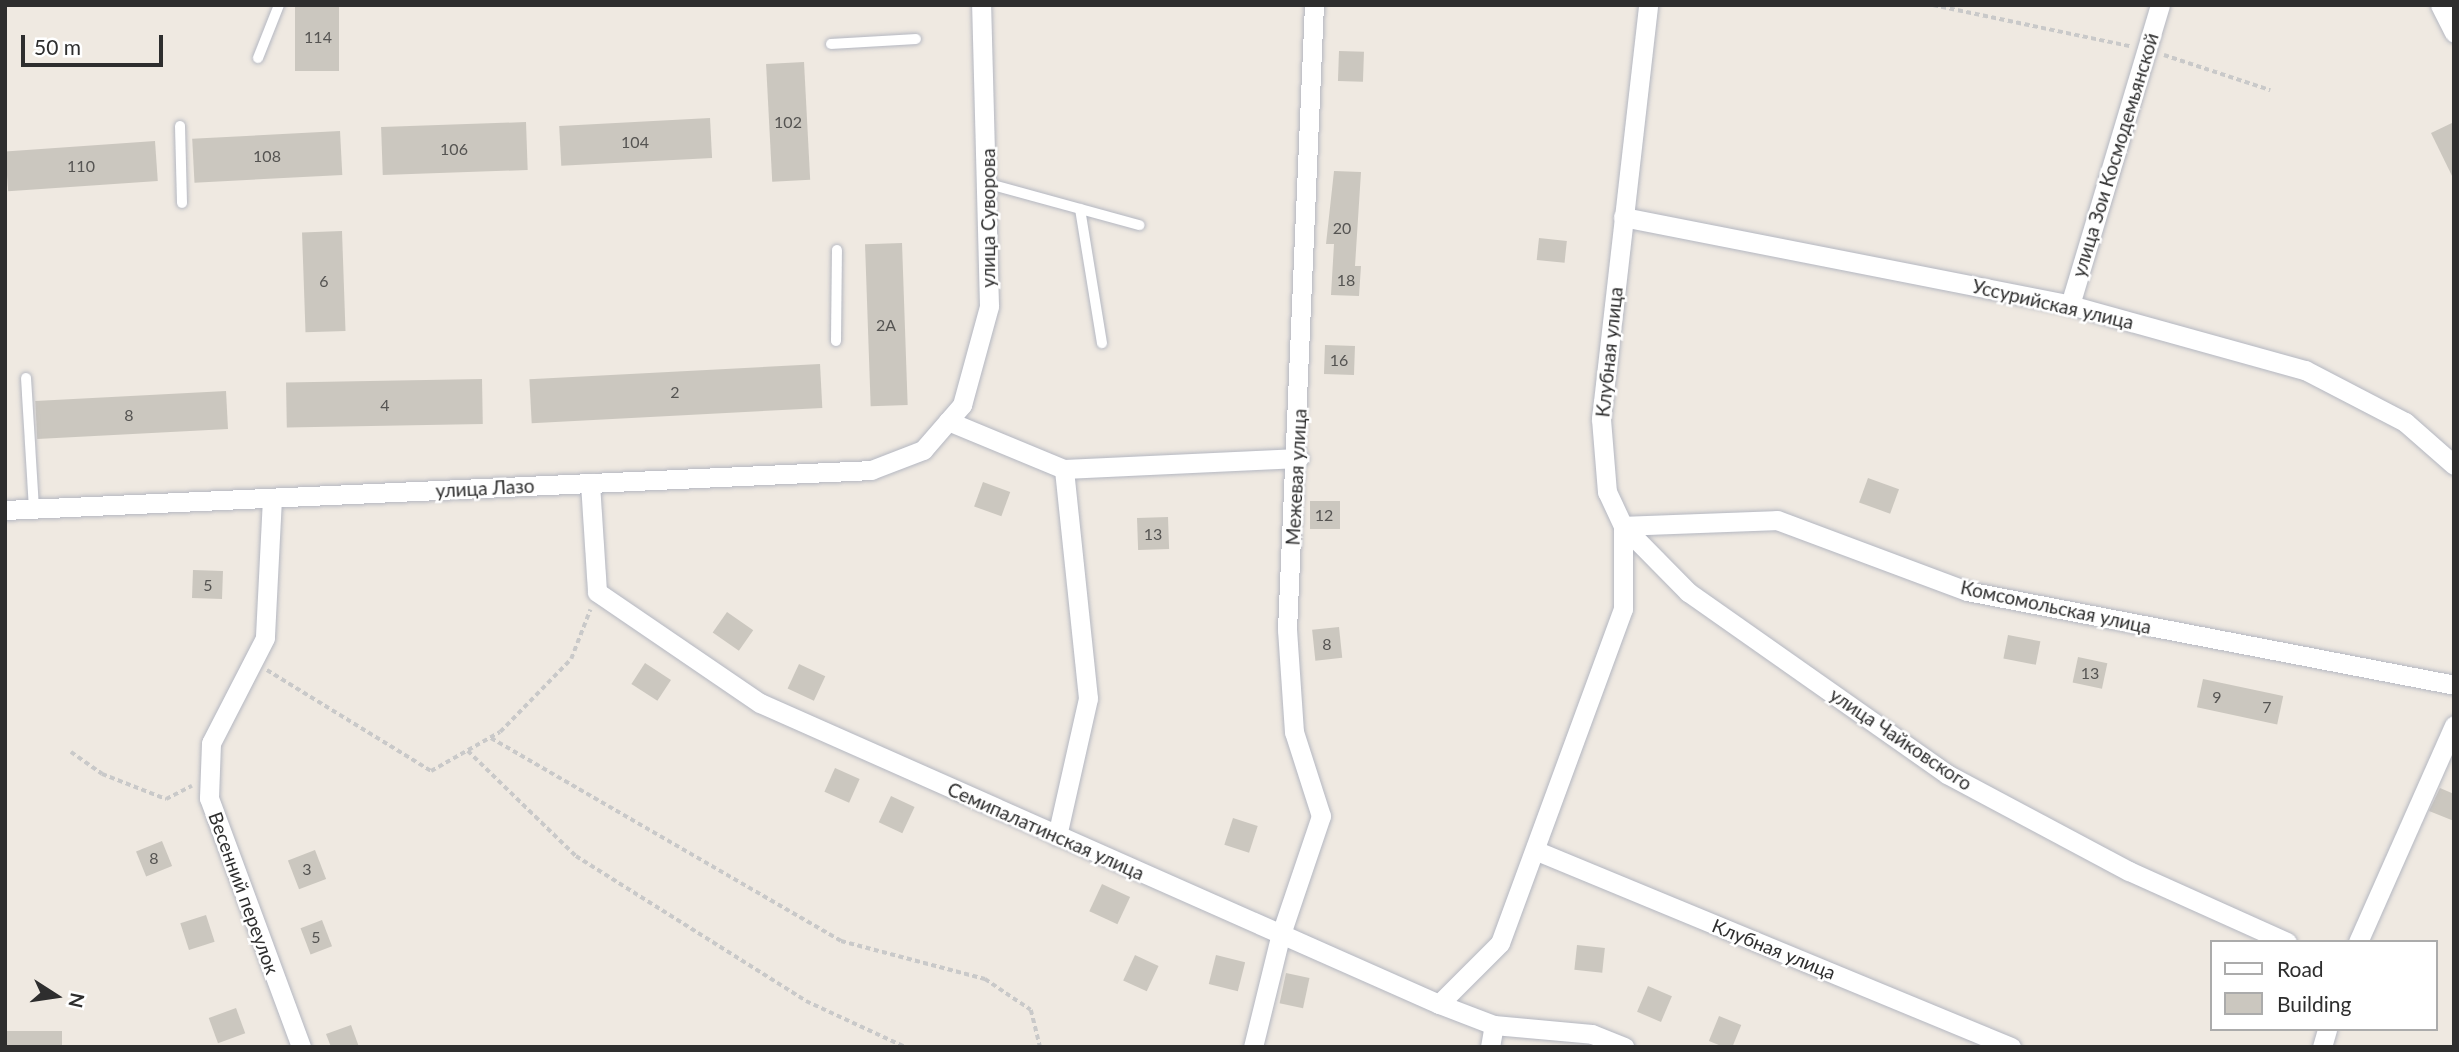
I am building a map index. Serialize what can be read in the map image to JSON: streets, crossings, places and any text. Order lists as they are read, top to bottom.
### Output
{
  "streets": {
    "street": [
      "улица Зои Космодемьянской",
      "улица Суворова",
      "Уссурийская улица",
      "Клубная улица",
      "Межевая улица",
      "улица Лазо",
      "Комсомольская улица",
      "улица Чайковского",
      "Семипалатинская улица",
      "Весенний переулок"
    ]
  },
  "crossings": [
    ["улица Зои Космодемьянской", "Уссурийская улица"],
    ["улица Суворова", "улица Лазо"],
    ["Уссурийская улица", "Клубная улица"],
    ["Клубная улица", "Комсомольская улица"],
    ["Клубная улица", "улица Чайковского"],
    ["Клубная улица", "Семипалатинская улица"],
    ["Межевая улица", "Семипалатинская улица"],
    ["улица Лазо", "Весенний переулок"],
    ["Комсомольская улица", "улица Чайковского"]
  ],
  "house_numbers": [
    "114",
    "102",
    "104",
    "106",
    "108",
    "110",
    "20",
    "18",
    "6",
    "2А",
    "16",
    "2",
    "4",
    "8",
    "12",
    "13",
    "5",
    "8",
    "13",
    "9",
    "7",
    "8",
    "3",
    "5"
  ],
  "legend": ["Road", "Building"],
  "scale_bar": "50 m",
  "north": "right"
}
